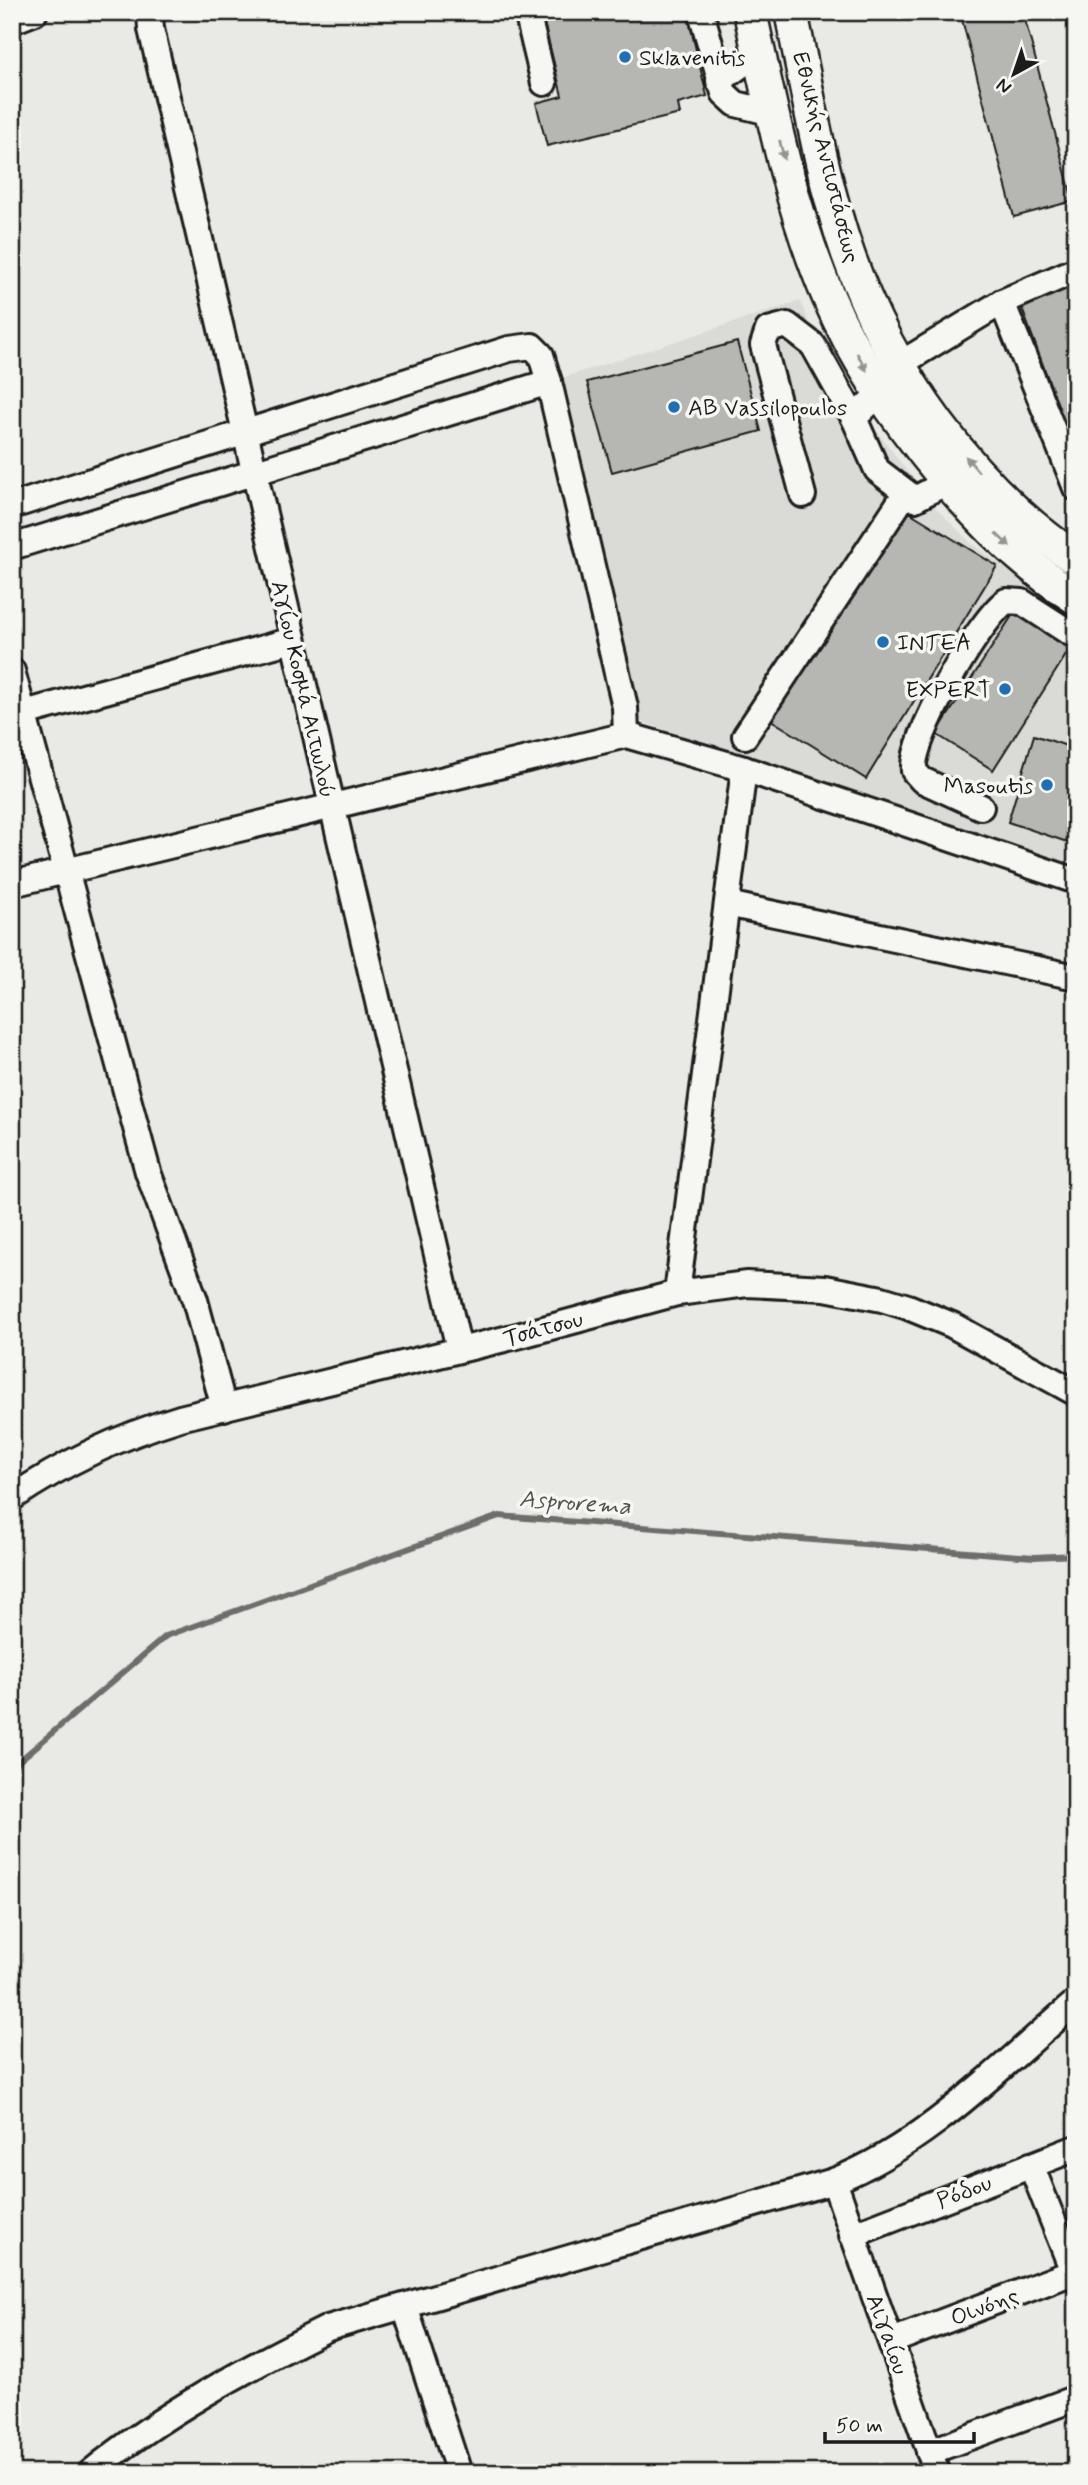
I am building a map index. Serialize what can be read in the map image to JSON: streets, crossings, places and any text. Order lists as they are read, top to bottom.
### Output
{
  "streets": {
    "main road": ["Εθνικής Αντιστάσεως"],
    "street": [
      "Αγίου Κοσμά Αιτωλού",
      "Τσάτσου",
      "Ρόδου",
      "Οινόης",
      "Αιγαίου"
    ]
  },
  "crossings": [
    ["Αγίου Κοσμά Αιτωλού", "Τσάτσου"],
    ["Ρόδου", "Αιγαίου"],
    ["Οινόης", "Αιγαίου"]
  ],
  "water": ["Asprorema"],
  "places": [
    "Sklavenitis",
    "AB Vassilopoulos",
    "INTEA",
    "EXPERT",
    "Masoutis"
  ],
  "scale_bar": "50 m",
  "north": "bottom left"
}
